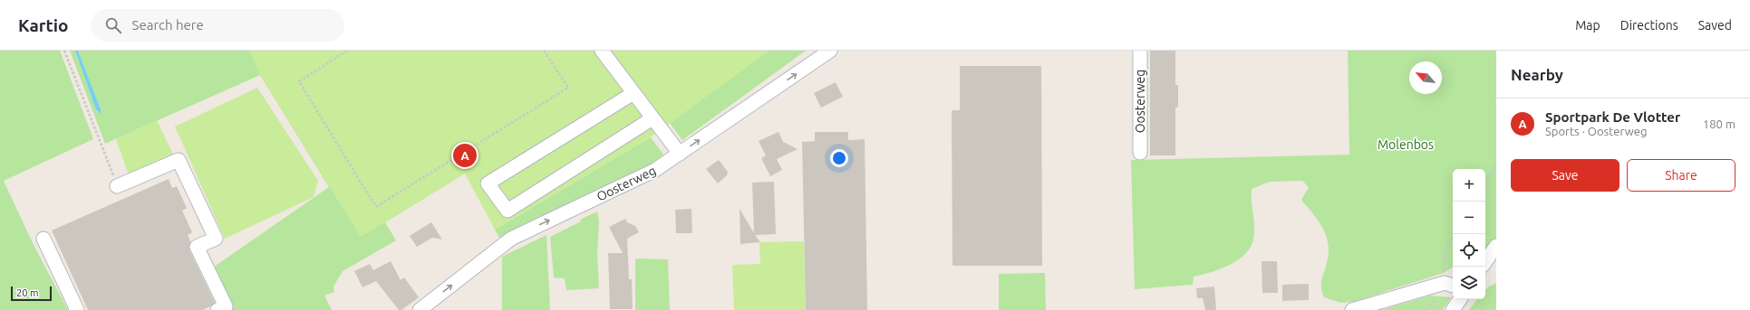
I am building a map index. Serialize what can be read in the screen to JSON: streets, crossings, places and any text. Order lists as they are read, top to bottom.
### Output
{
  "streets": {
    "street": ["Oosterweg"]
  },
  "one_way": ["Oosterweg"],
  "parks": ["Molenbos"],
  "scale_bar": "20 m",
  "north": "top left",
  "page": {
    "header": "Kartio",
    "search": "Search here",
    "nav": ["Map", "Directions", "Saved"],
    "heading": "Nearby",
    "list": [
      {
        "mark": "A",
        "name": "Sportpark De Vlotter",
        "note": "Sports · Oosterweg",
        "value": "180 m"
      }
    ],
    "pins": "A",
    "buttons": ["Save", "Share"],
    "map_buttons": ["+", "−"],
    "scale": "20 m"
  }
}
